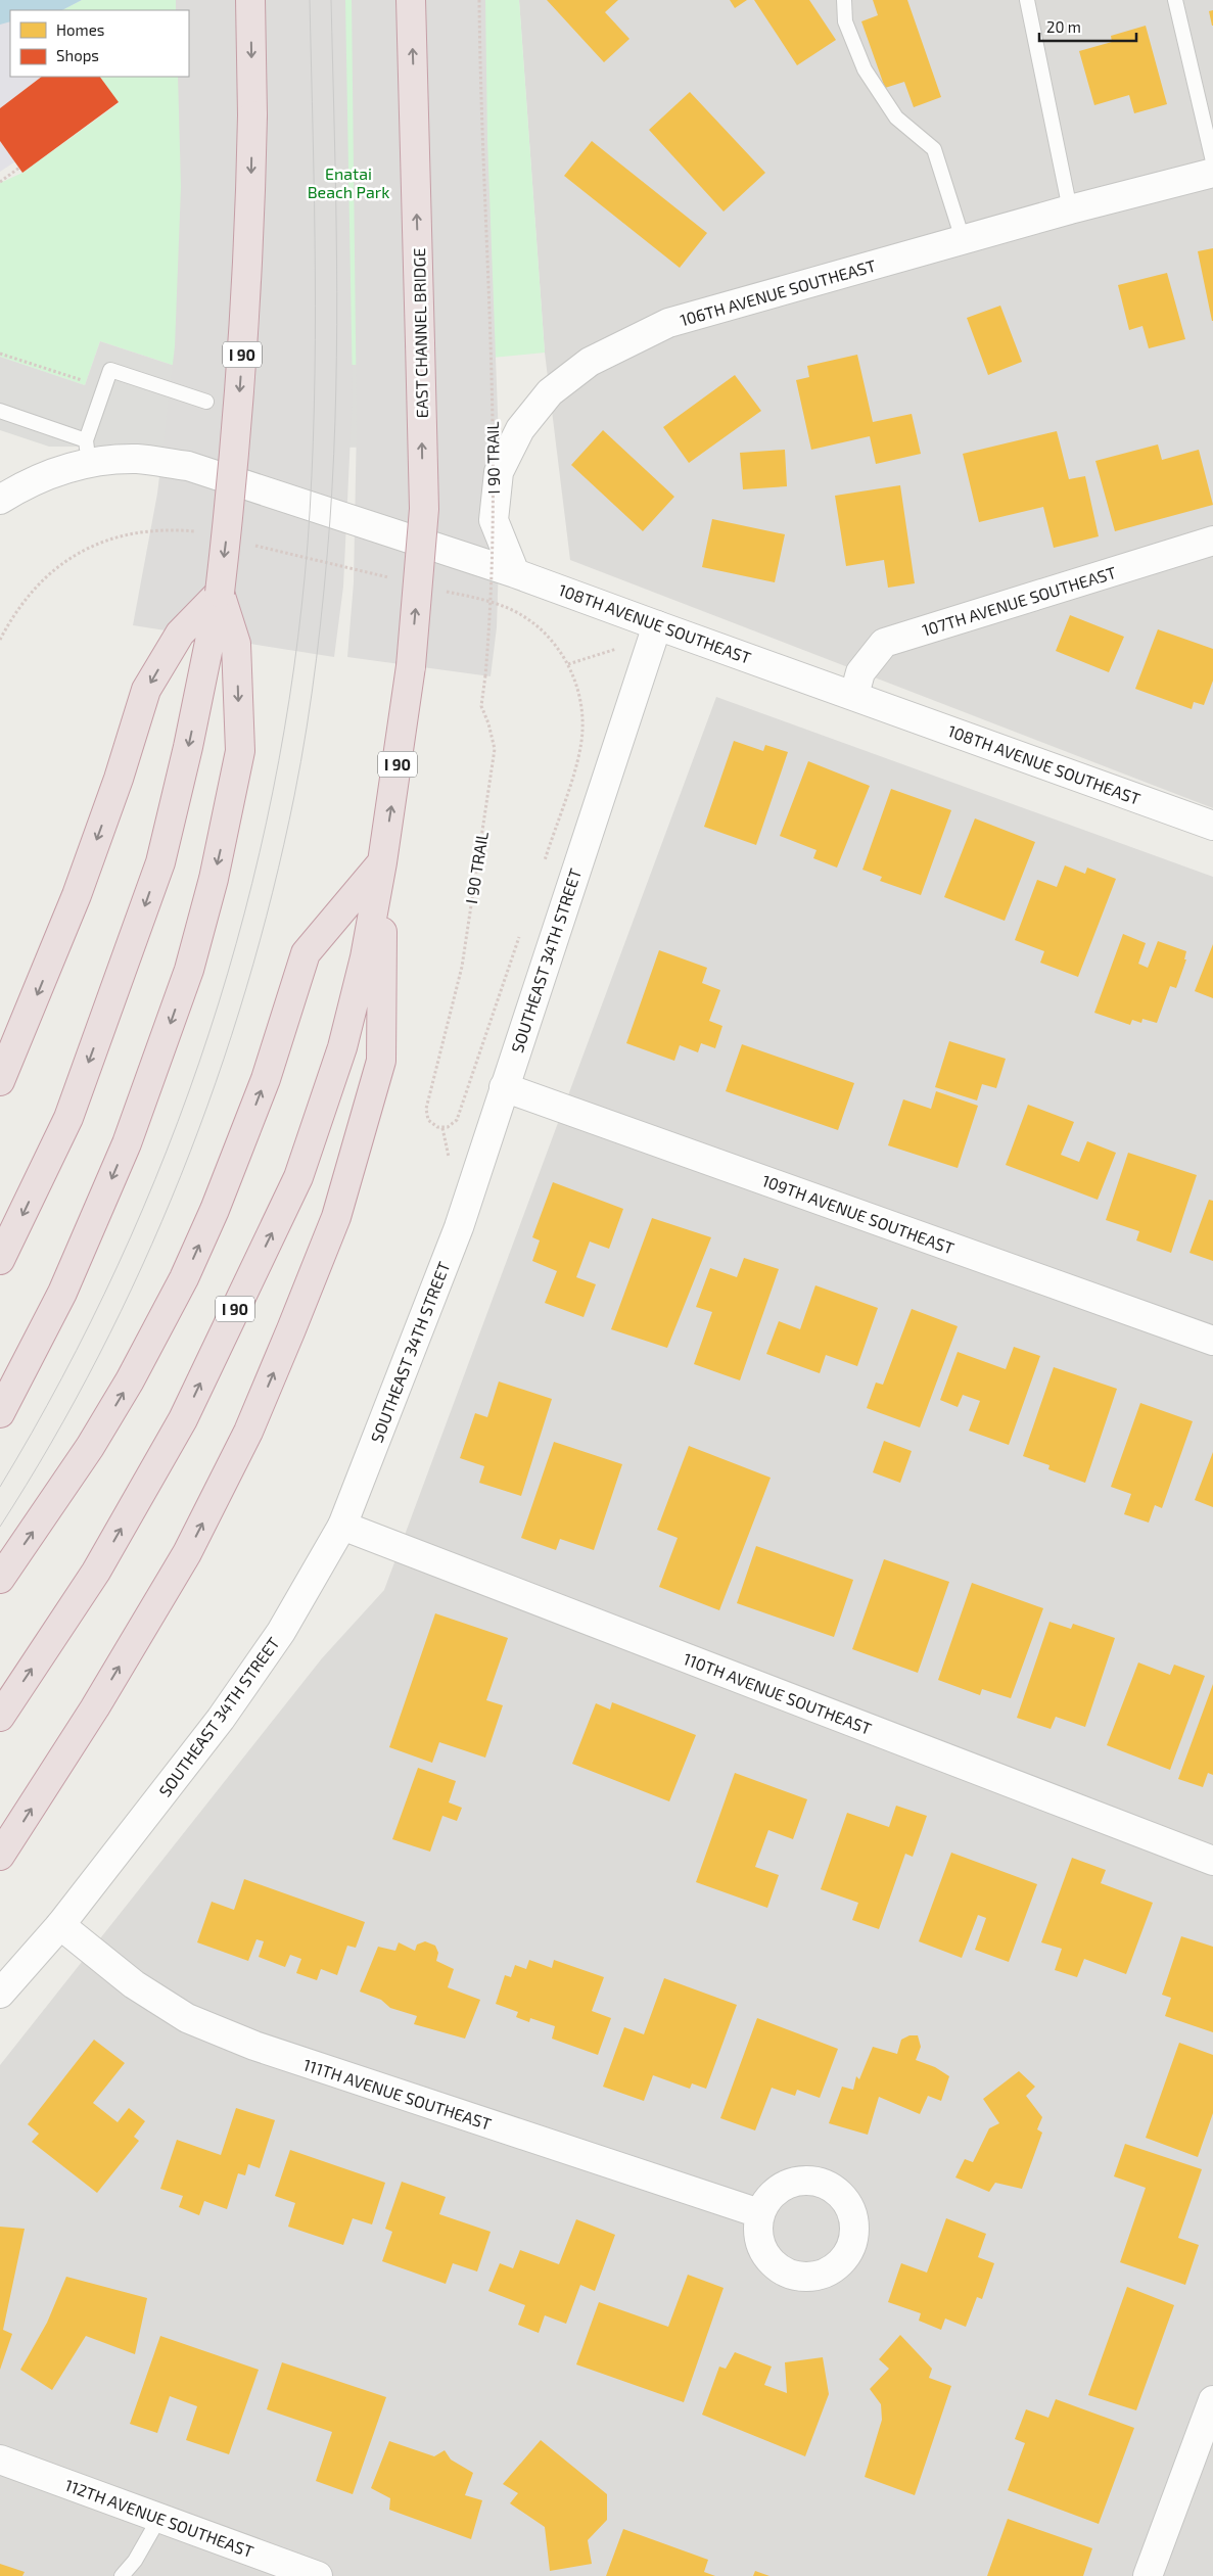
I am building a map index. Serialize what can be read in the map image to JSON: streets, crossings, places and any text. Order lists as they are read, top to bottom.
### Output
{
  "streets": {
    "highway": ["EAST CHANNEL BRIDGE", "I 90"],
    "street": [
      "106TH AVENUE SOUTHEAST",
      "107TH AVENUE SOUTHEAST",
      "108TH AVENUE SOUTHEAST",
      "SOUTHEAST 34TH STREET",
      "109TH AVENUE SOUTHEAST",
      "110TH AVENUE SOUTHEAST",
      "111TH AVENUE SOUTHEAST",
      "112TH AVENUE SOUTHEAST"
    ],
    "path": ["I 90 TRAIL"]
  },
  "crossings": [
    ["106TH AVENUE SOUTHEAST", "108TH AVENUE SOUTHEAST"],
    ["EAST CHANNEL BRIDGE", "I 90"],
    ["107TH AVENUE SOUTHEAST", "108TH AVENUE SOUTHEAST"],
    ["108TH AVENUE SOUTHEAST", "SOUTHEAST 34TH STREET"],
    ["SOUTHEAST 34TH STREET", "109TH AVENUE SOUTHEAST"],
    ["SOUTHEAST 34TH STREET", "110TH AVENUE SOUTHEAST"],
    ["SOUTHEAST 34TH STREET", "111TH AVENUE SOUTHEAST"]
  ],
  "parks": ["Enatai Beach Park"],
  "legend": ["Homes", "Shops"],
  "scale_bar": "20 m"
}
